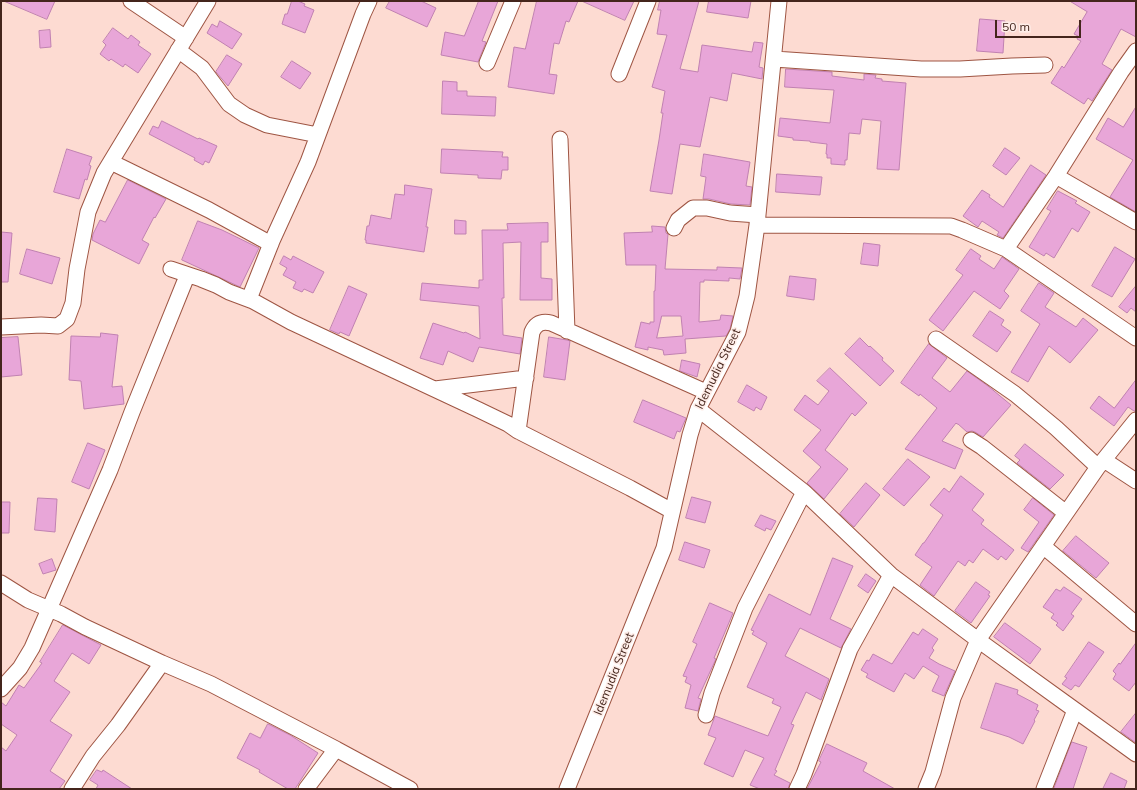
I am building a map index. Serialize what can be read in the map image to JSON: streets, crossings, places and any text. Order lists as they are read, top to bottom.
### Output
{
  "streets": {
    "street": ["Idemudia Street"]
  },
  "scale_bar": "50 m"
}
